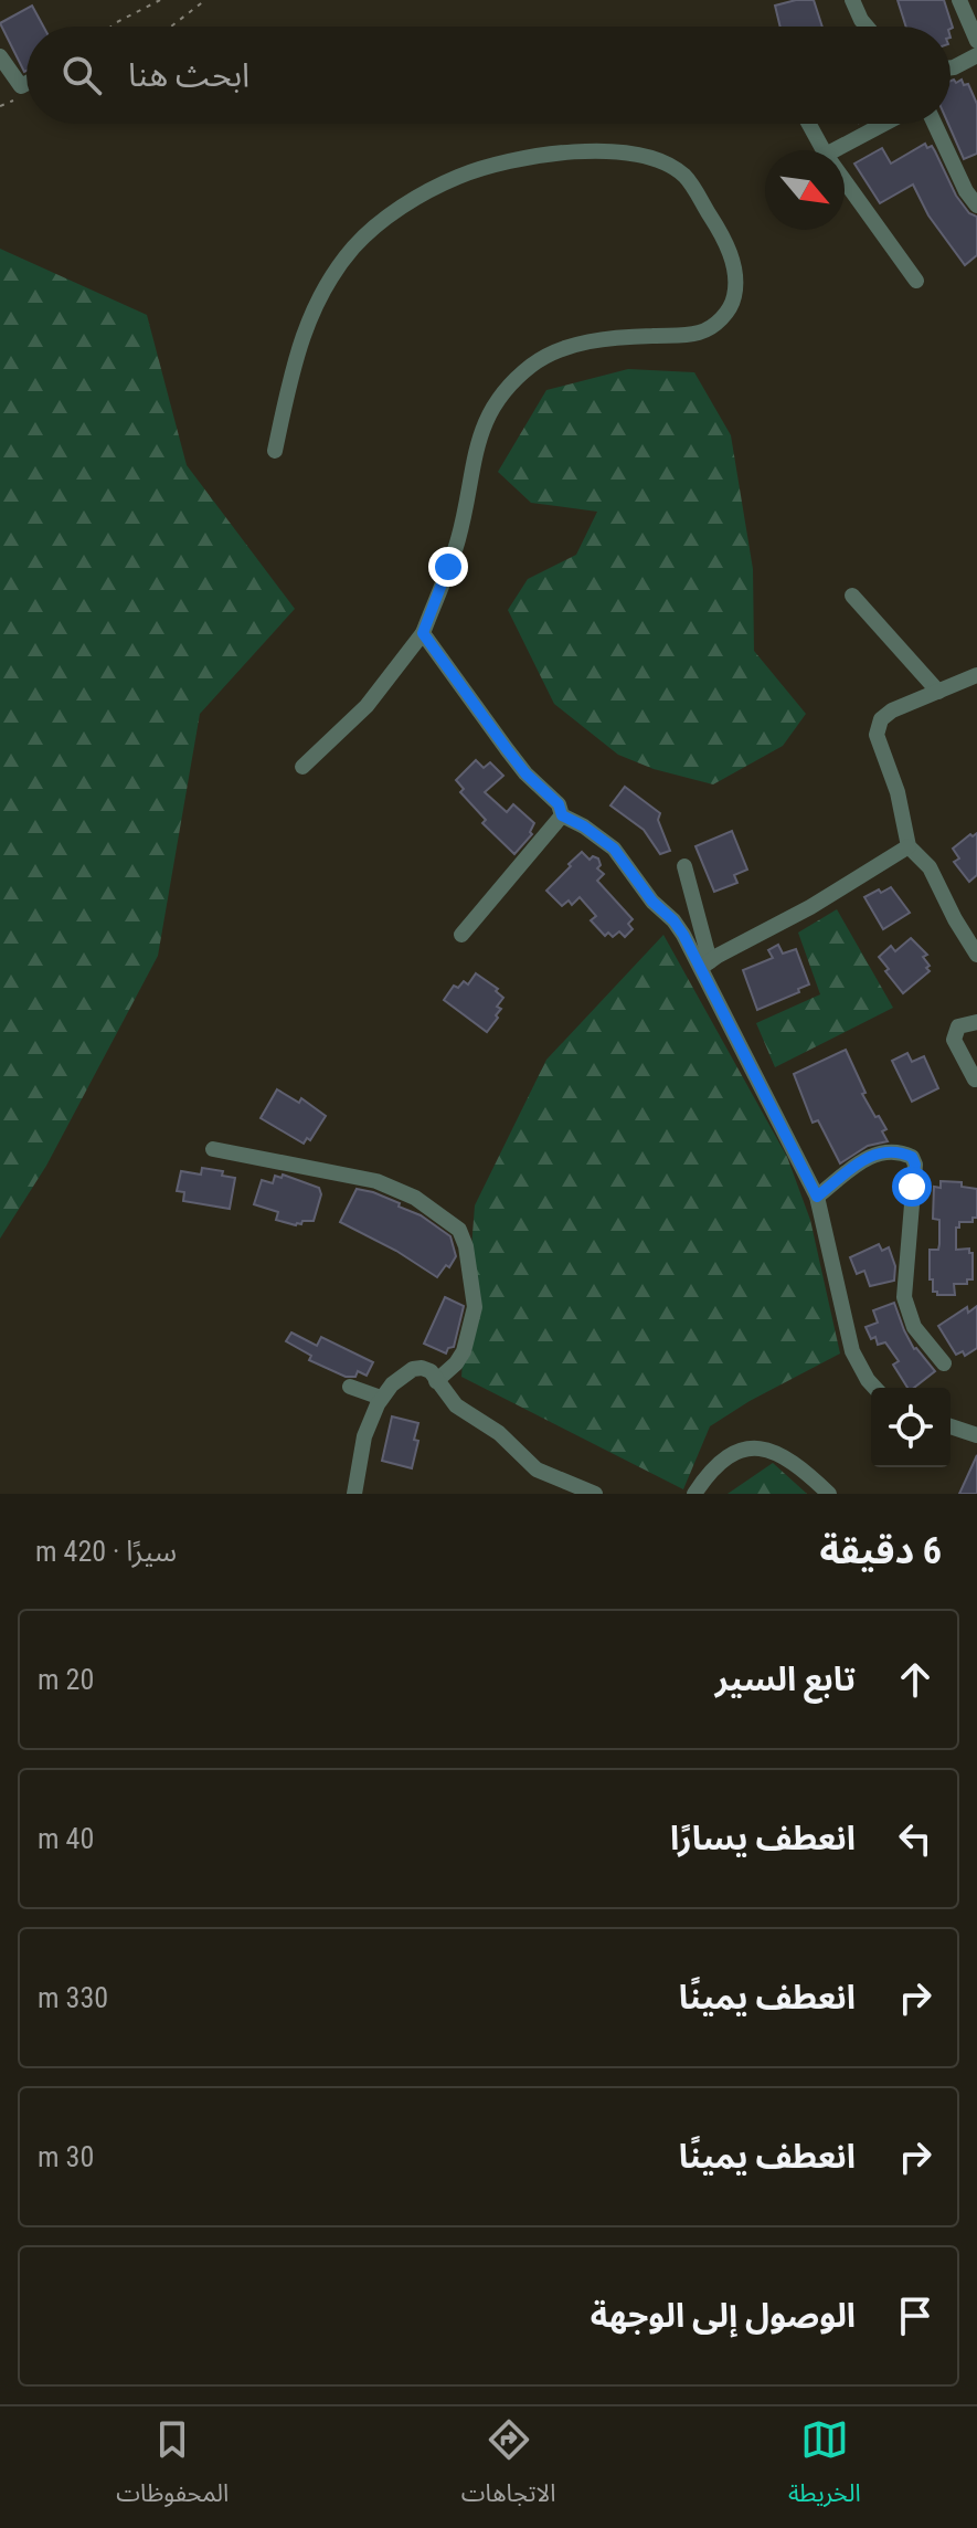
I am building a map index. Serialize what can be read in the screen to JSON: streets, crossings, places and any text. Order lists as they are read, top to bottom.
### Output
{
  "north": "bottom right",
  "page": {
    "search": "ابحث هنا",
    "heading": ["6 دقيقة", "سيرًا · 420 m"],
    "list": [
      ["تابع السير", "20 m"],
      ["انعطف يسارًا", "40 m"],
      ["انعطف يمينًا", "330 m"],
      ["انعطف يمينًا", "30 m"],
      "الوصول إلى الوجهة"
    ],
    "nav": ["الخريطة", "الاتجاهات", "المحفوظات"]
  }
}
